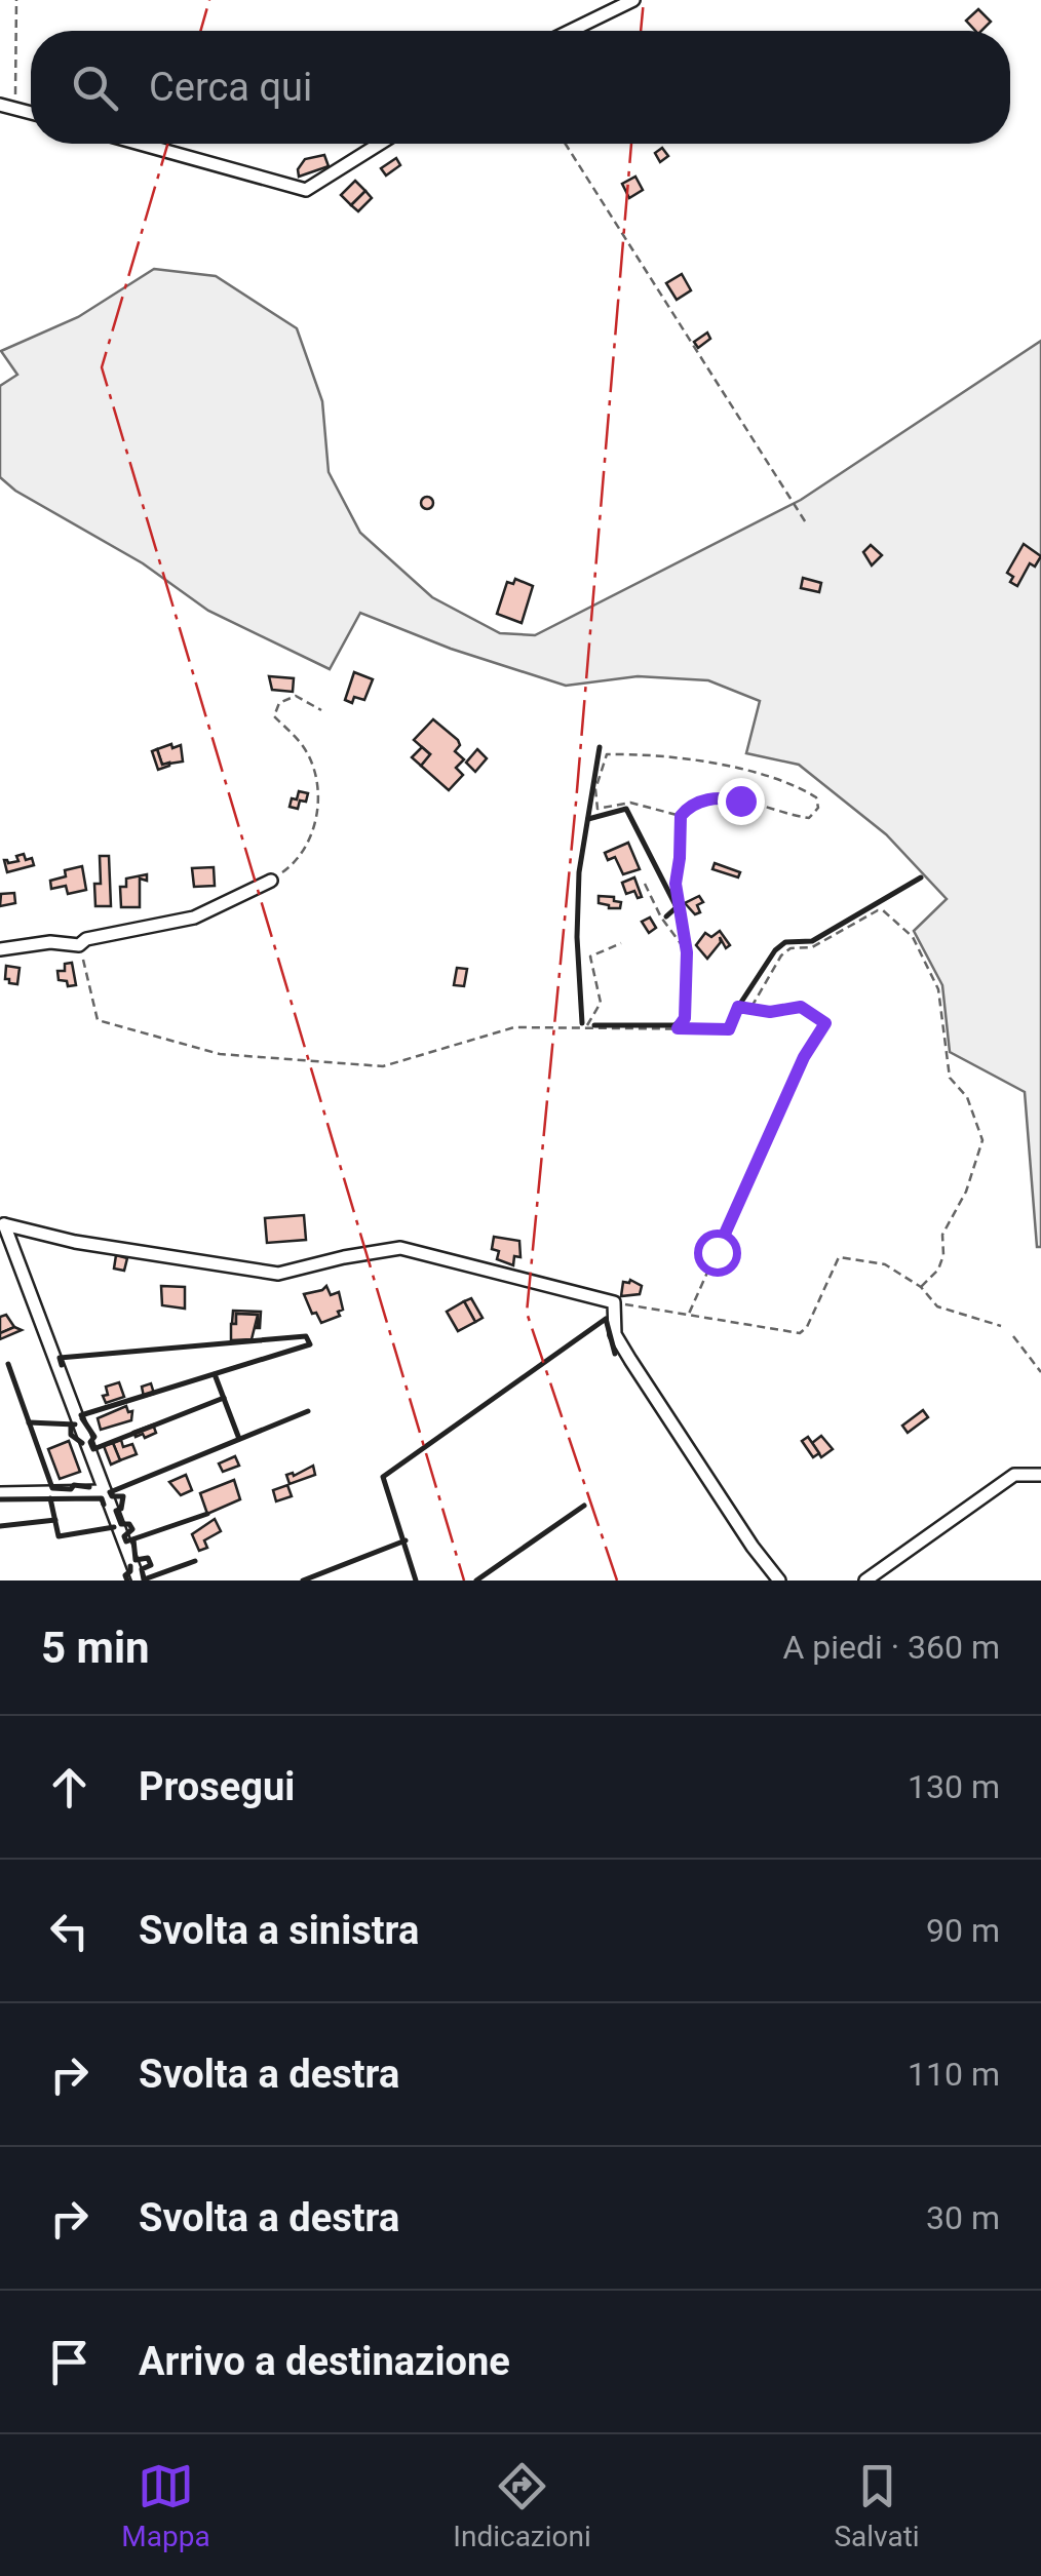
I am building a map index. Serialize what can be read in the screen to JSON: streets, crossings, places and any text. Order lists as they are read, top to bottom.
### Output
{
  "page": {
    "search": "Cerca qui",
    "heading": ["5 min", "A piedi · 360 m"],
    "list": [
      ["Prosegui", "130 m"],
      ["Svolta a sinistra", "90 m"],
      ["Svolta a destra", "110 m"],
      ["Svolta a destra", "30 m"],
      "Arrivo a destinazione"
    ],
    "nav": ["Mappa", "Indicazioni", "Salvati"]
  }
}
